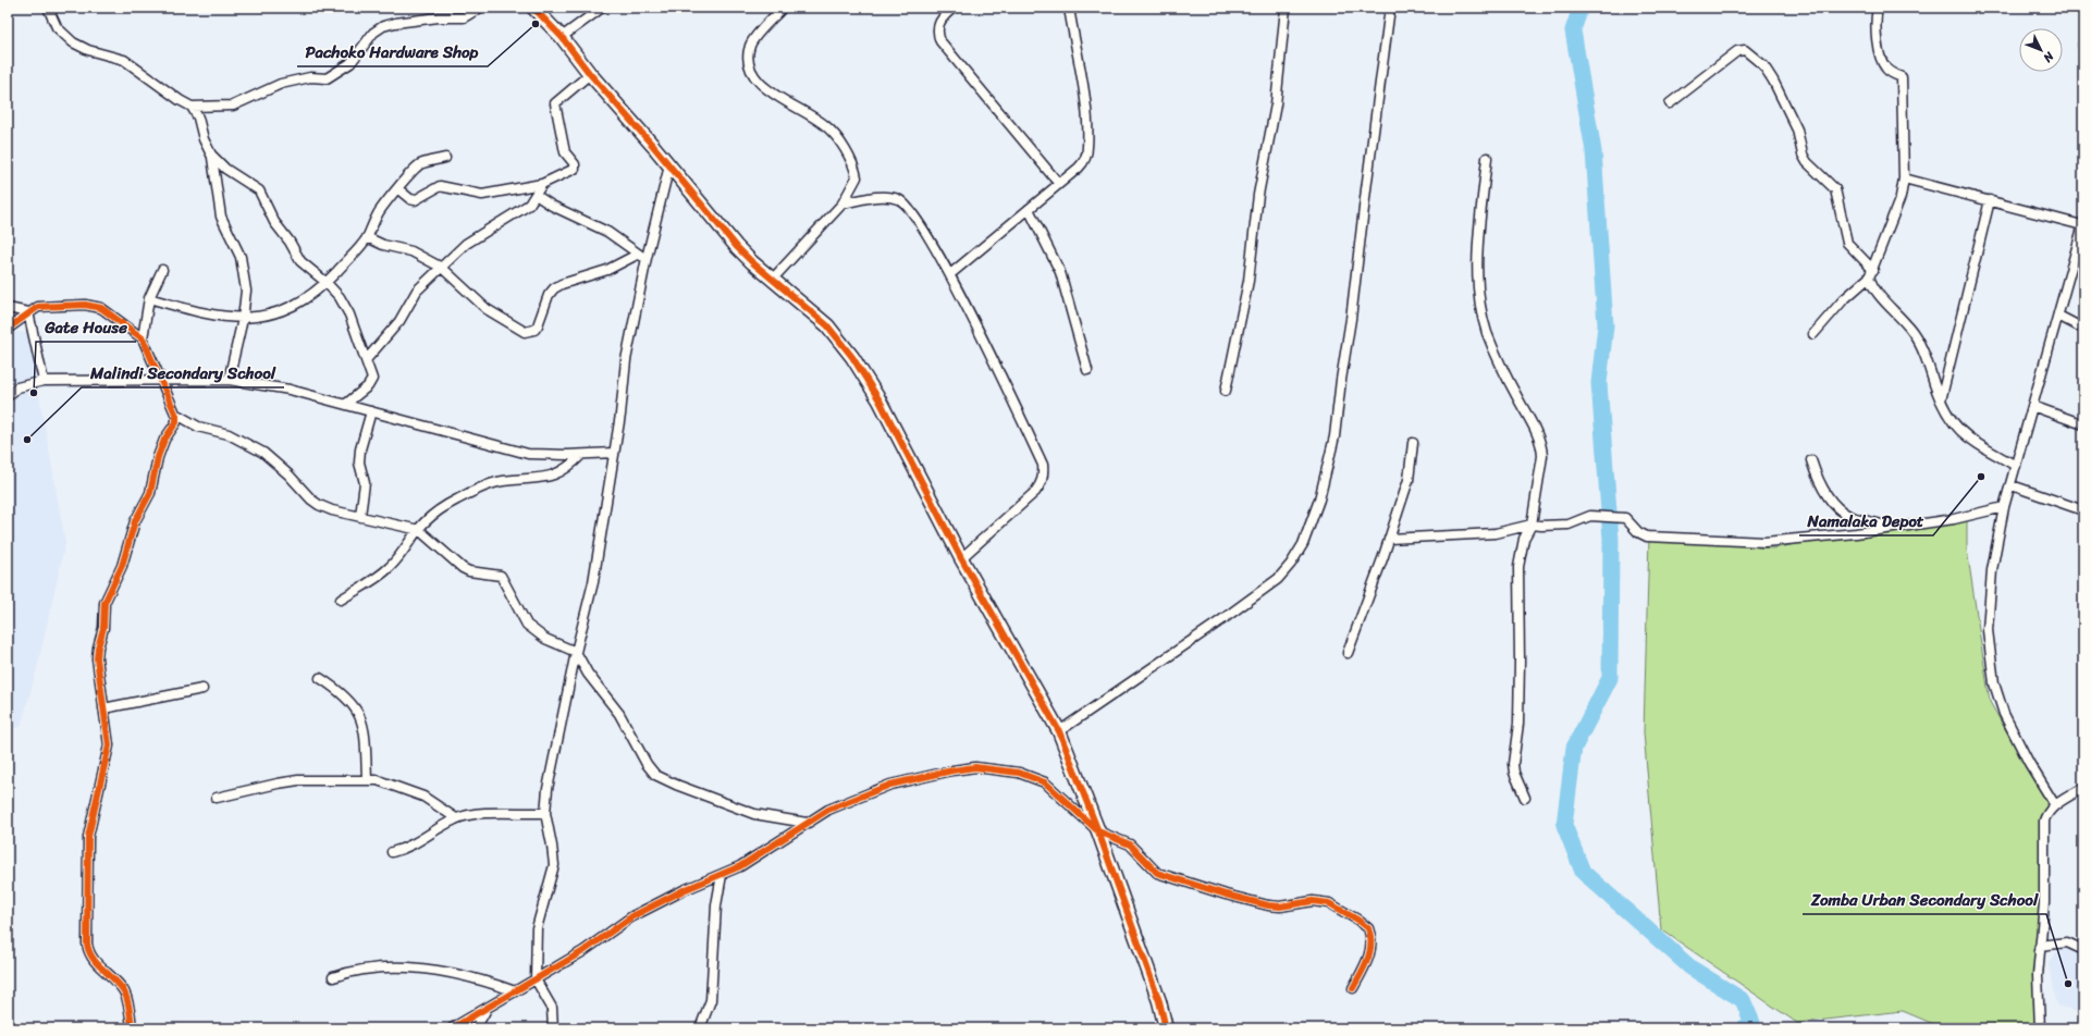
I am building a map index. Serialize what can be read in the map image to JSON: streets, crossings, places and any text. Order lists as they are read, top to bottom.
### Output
{
  "places": [
    "Pachoko Hardware Shop",
    "Gate House",
    "Malindi Secondary School",
    "Namalaka Depot",
    "Zomba Urban Secondary School"
  ],
  "north": "bottom right"
}
